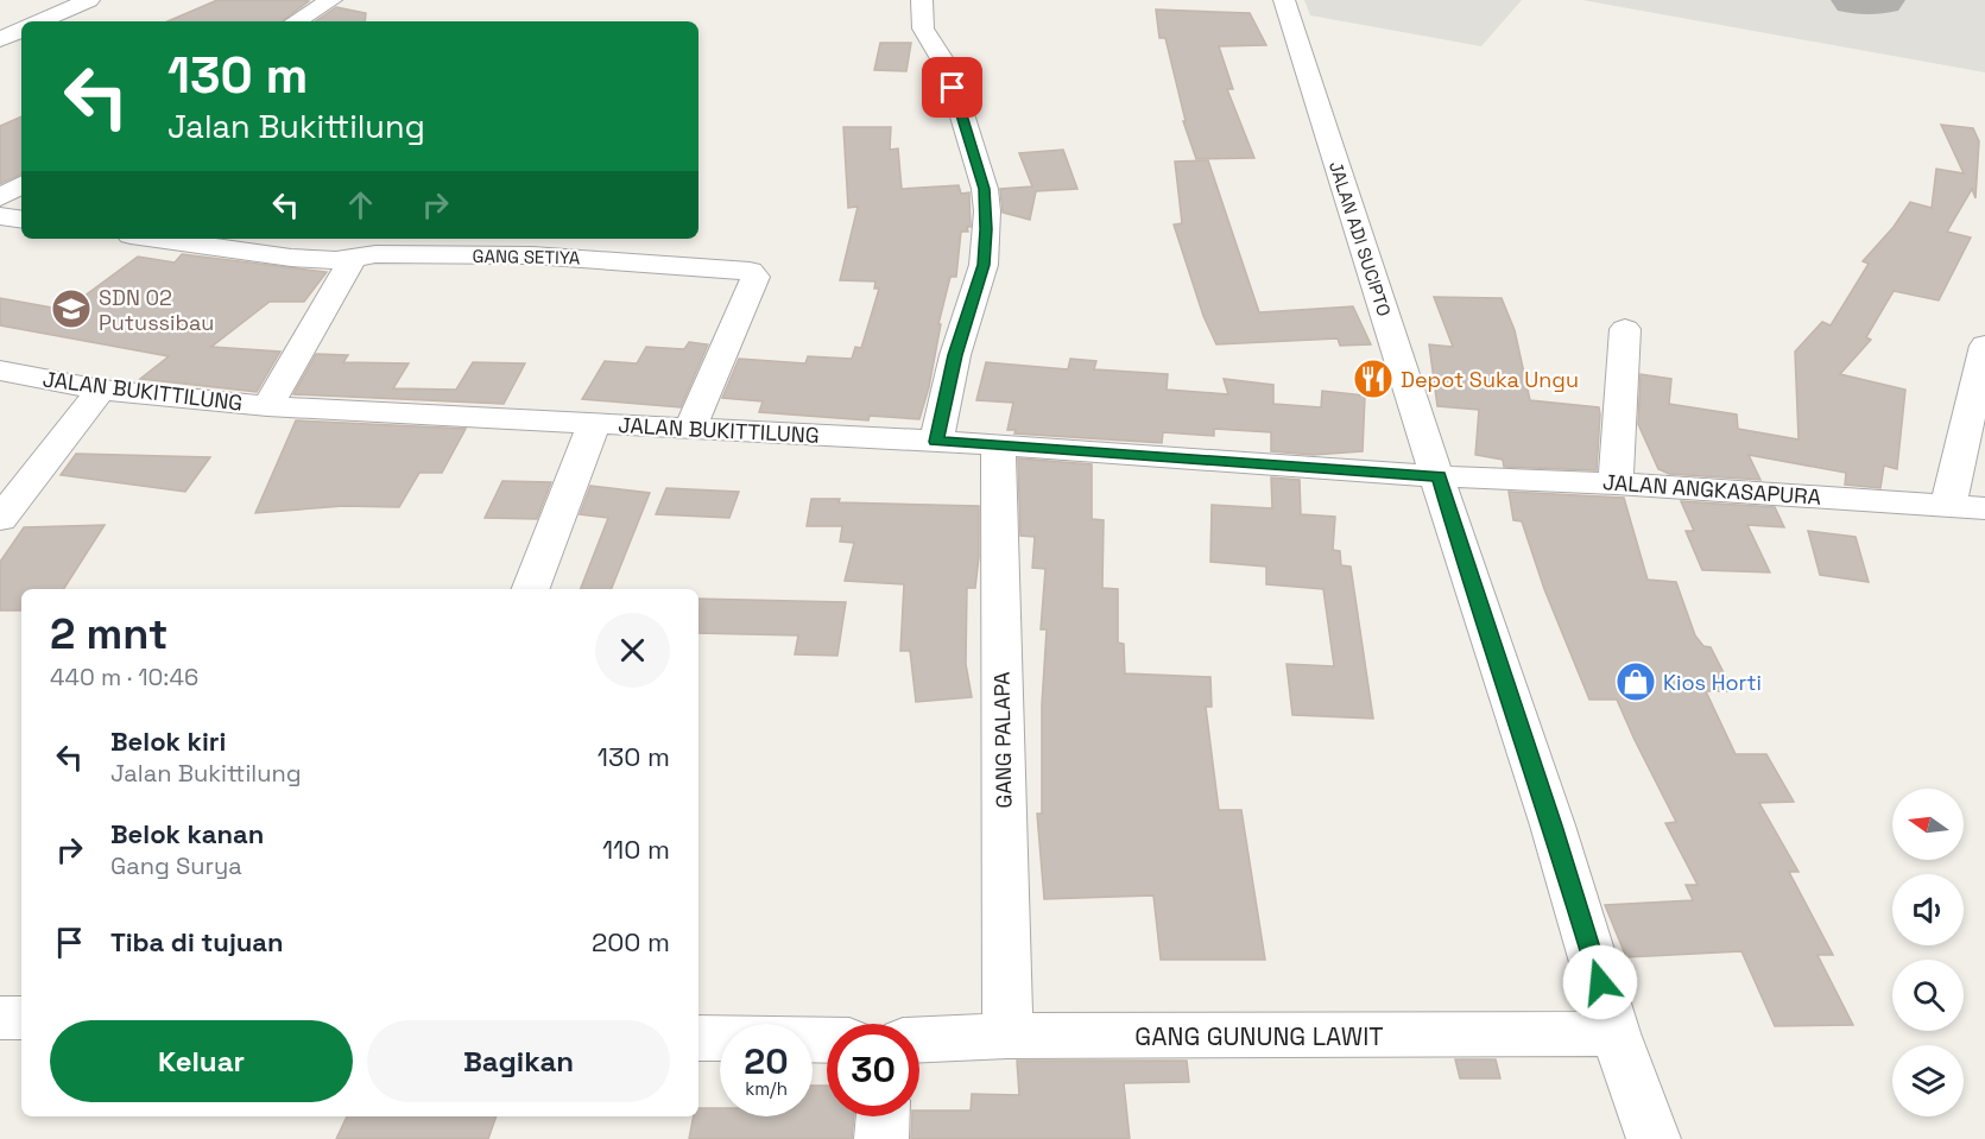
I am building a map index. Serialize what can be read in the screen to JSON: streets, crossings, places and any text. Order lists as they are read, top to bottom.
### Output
{
  "streets": {
    "street": [
      "JALAN ADI SUCIPTO",
      "GANG SETIYA",
      "JALAN BUKITTILUNG",
      "JALAN ANGKASAPURA",
      "GANG PALAPA",
      "GANG GUNUNG LAWIT"
    ]
  },
  "crossings": [
    ["JALAN ADI SUCIPTO", "JALAN BUKITTILUNG"],
    ["JALAN ADI SUCIPTO", "JALAN ANGKASAPURA"],
    ["JALAN ADI SUCIPTO", "GANG GUNUNG LAWIT"],
    ["GANG SETIYA", "JALAN BUKITTILUNG"],
    ["JALAN BUKITTILUNG", "JALAN ANGKASAPURA"],
    ["JALAN BUKITTILUNG", "GANG PALAPA"],
    ["GANG PALAPA", "GANG GUNUNG LAWIT"]
  ],
  "places": {
    "school or university": ["SDN 02 Putussibau"],
    "restaurant": ["Depot Suka Ungu"],
    "shop": ["Kios Horti"]
  },
  "north": "left",
  "page": {
    "turn": ["130 m", "Jalan Bukittilung"],
    "heading": ["2 mnt", "440 m · 10:46"],
    "list": [
      {
        "name": "Belok kiri",
        "note": "Jalan Bukittilung",
        "value": "130 m"
      },
      {
        "name": "Belok kanan",
        "note": "Gang Surya",
        "value": "110 m"
      },
      {
        "name": "Tiba di tujuan",
        "value": "200 m"
      }
    ],
    "buttons": ["Keluar", "Bagikan"],
    "speed": "20 km/h",
    "limit": "30"
  }
}
